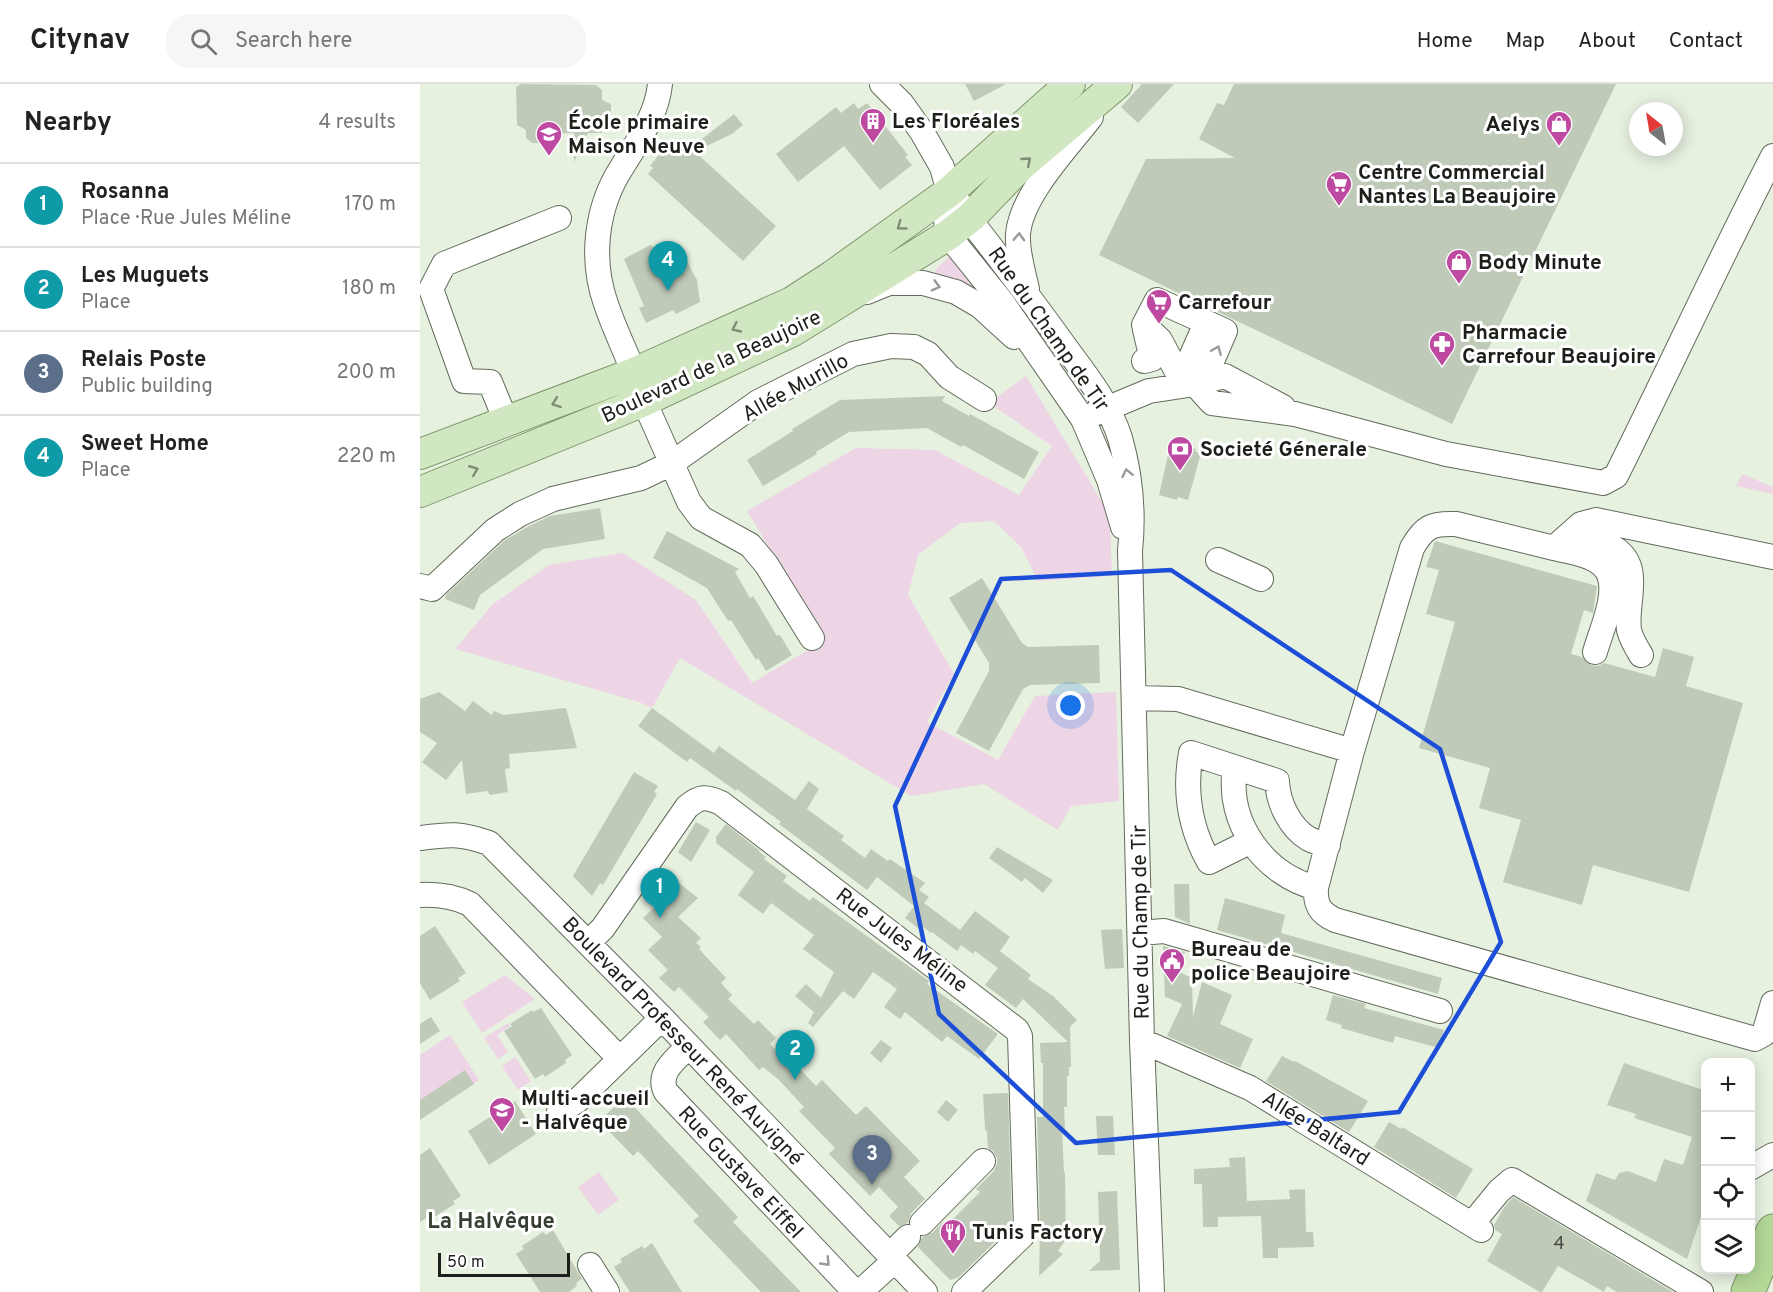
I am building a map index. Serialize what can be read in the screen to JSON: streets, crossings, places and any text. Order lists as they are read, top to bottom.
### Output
{
  "streets": {
    "main road": ["Boulevard de la Beaujoire"],
    "street": [
      "Rue du Champ de Tir",
      "Allée Murillo",
      "Rue Jules Méline",
      "Boulevard Professeur René Auvigné",
      "Allée Baltard",
      "Rue Gustave Eiffel"
    ]
  },
  "crossings": [
    ["Rue du Champ de Tir", "Boulevard de la Beaujoire"],
    ["Rue du Champ de Tir", "Allée Baltard"],
    ["Rue Jules Méline", "Boulevard Professeur René Auvigné"],
    ["Boulevard Professeur René Auvigné", "Rue Gustave Eiffel"]
  ],
  "districts": ["La Halvêque"],
  "places": {
    "building": ["Les Floréales"],
    "shop": ["Aelys", "Body Minute"],
    "school or university": ["École primaire Maison Neuve", "Multi-accueil - Halvêque"],
    "supermarket": ["Centre Commercial Nantes La Beaujoire", "Carrefour"],
    "pharmacy": ["Pharmacie Carrefour Beaujoire"],
    "bank": ["Societé Génerale"],
    "public building": ["Bureau de police Beaujoire"],
    "restaurant": ["Tunis Factory"]
  },
  "house_numbers": ["4"],
  "scale_bar": "50 m",
  "north": "top left",
  "page": {
    "header": "Citynav",
    "search": "Search here",
    "nav": [
      "Home",
      "Map",
      "About",
      "Contact"
    ],
    "heading": ["Nearby", "4 results"],
    "list": [
      {
        "mark": "1",
        "name": "Rosanna",
        "note": "Place · Rue Jules Méline",
        "value": "170 m"
      },
      {
        "mark": "2",
        "name": "Les Muguets",
        "note": "Place",
        "value": "180 m"
      },
      {
        "mark": "3",
        "name": "Relais Poste",
        "note": "Public building",
        "value": "200 m"
      },
      {
        "mark": "4",
        "name": "Sweet Home",
        "note": "Place",
        "value": "220 m"
      }
    ],
    "pins": [
      "4",
      "1",
      "2",
      "3"
    ],
    "map_buttons": ["+", "−"],
    "scale": "50 m"
  }
}
